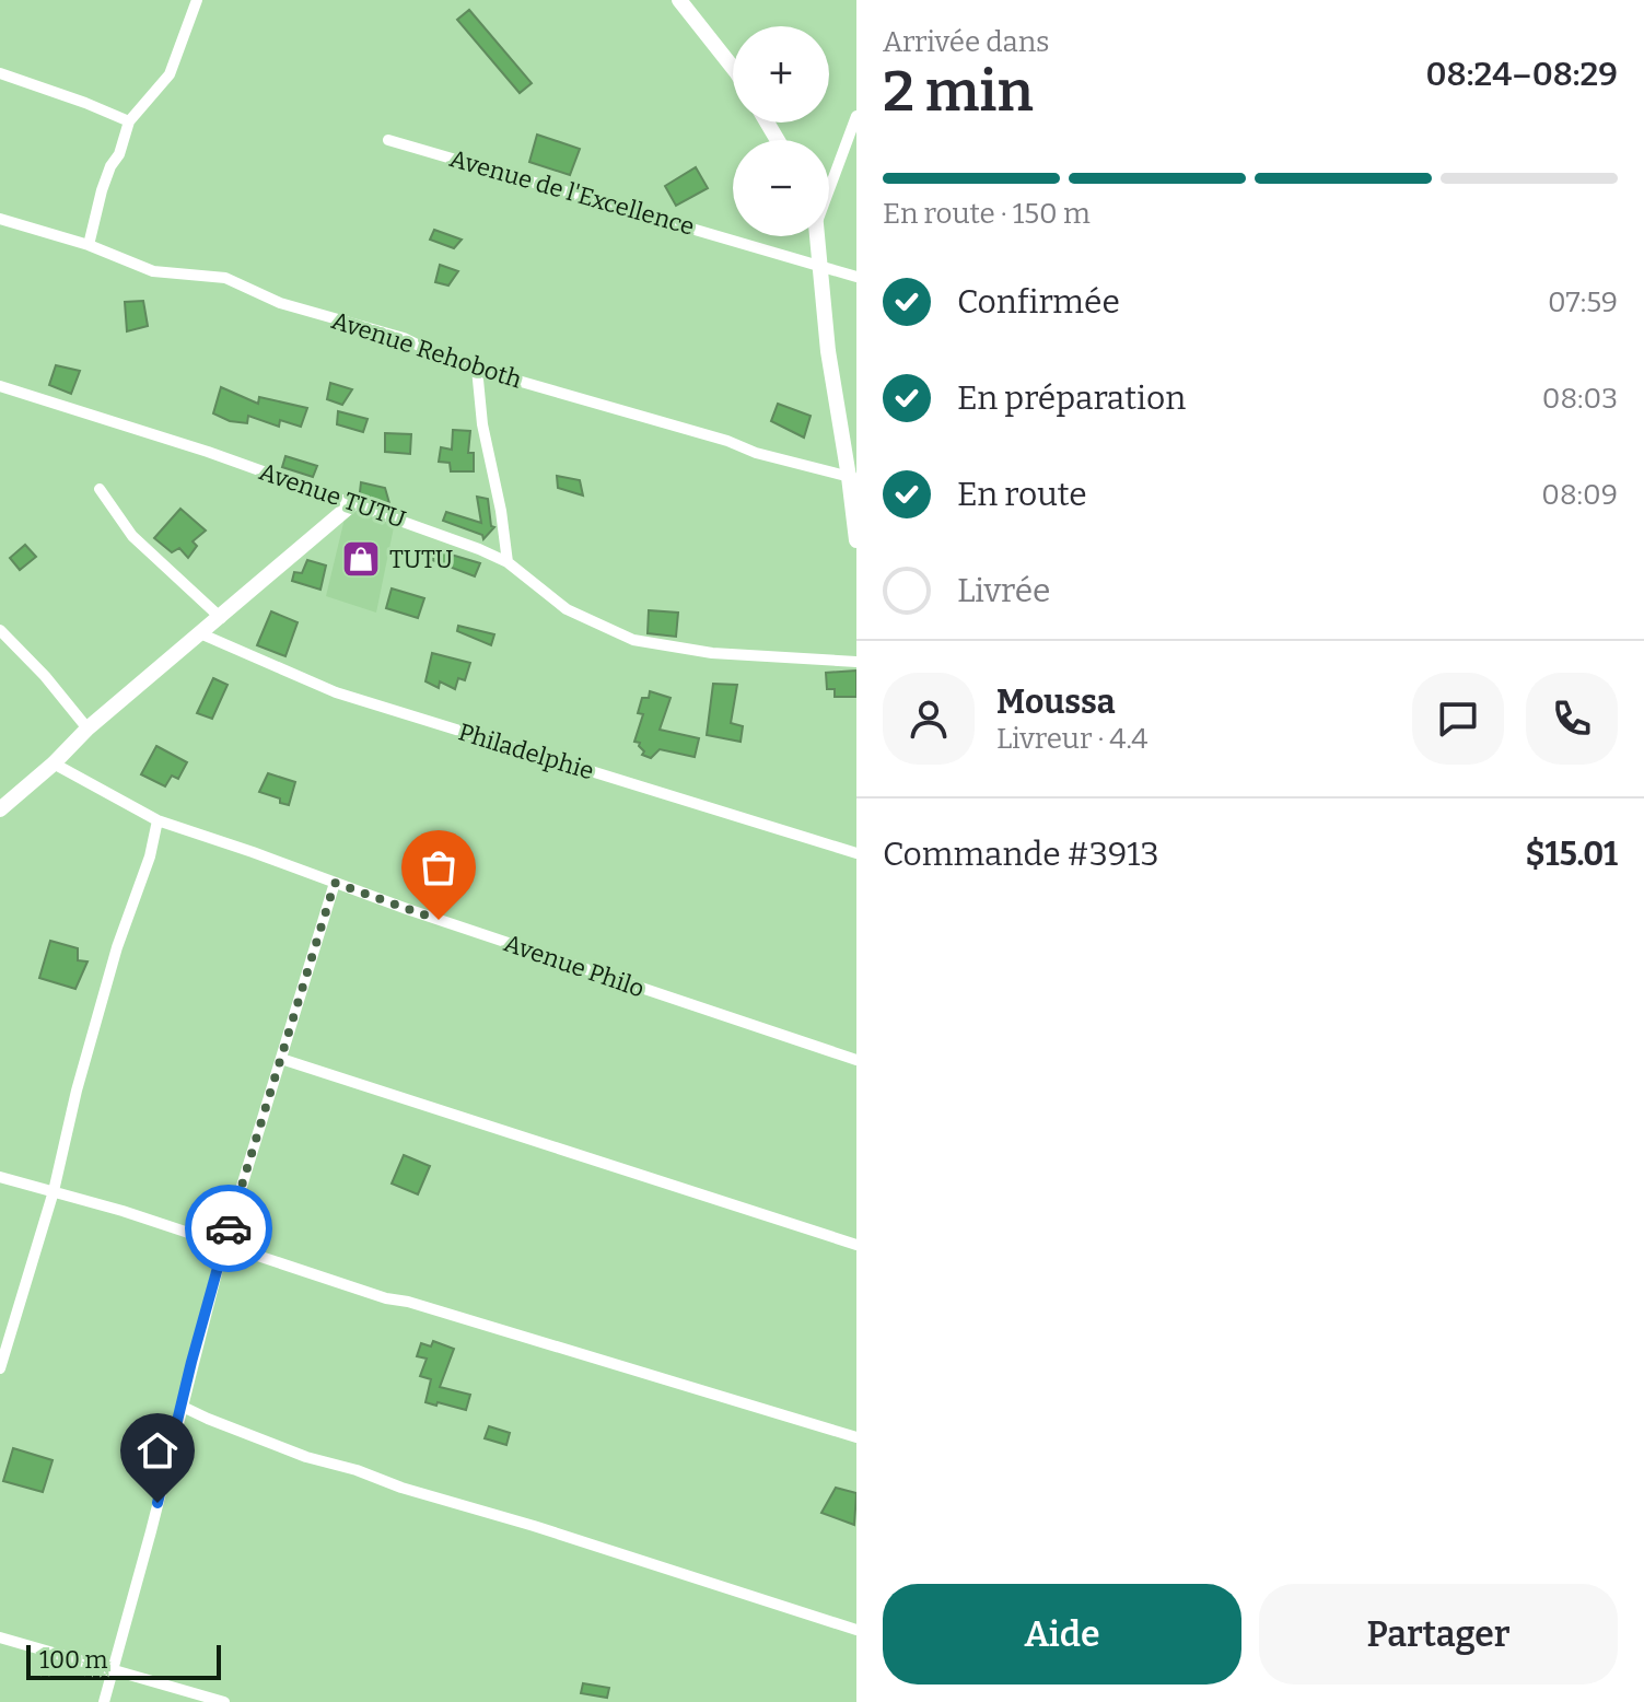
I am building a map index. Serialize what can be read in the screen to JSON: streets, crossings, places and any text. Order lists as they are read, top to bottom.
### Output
{
  "streets": {
    "street": [
      "Avenue de l'Excellence",
      "Avenue Rehoboth",
      "Avenue TUTU",
      "Philadelphie",
      "Avenue Philo"
    ]
  },
  "places": {
    "shop": ["TUTU"]
  },
  "scale_bar": "100 m",
  "page": {
    "heading": ["2 min", "Arrivée dans", "08:24–08:29"],
    "panel": [
      "Moussa",
      "Livreur · 4.4",
      "Commande #3913",
      "$15.01"
    ],
    "map_buttons": ["+", "−"],
    "bar": "En route · 150 m",
    "list": [
      ["Confirmée", "07:59"],
      ["En préparation", "08:03"],
      ["En route", "08:09"],
      "Livrée"
    ],
    "buttons": ["Aide", "Partager"],
    "scale": "100 m"
  }
}
